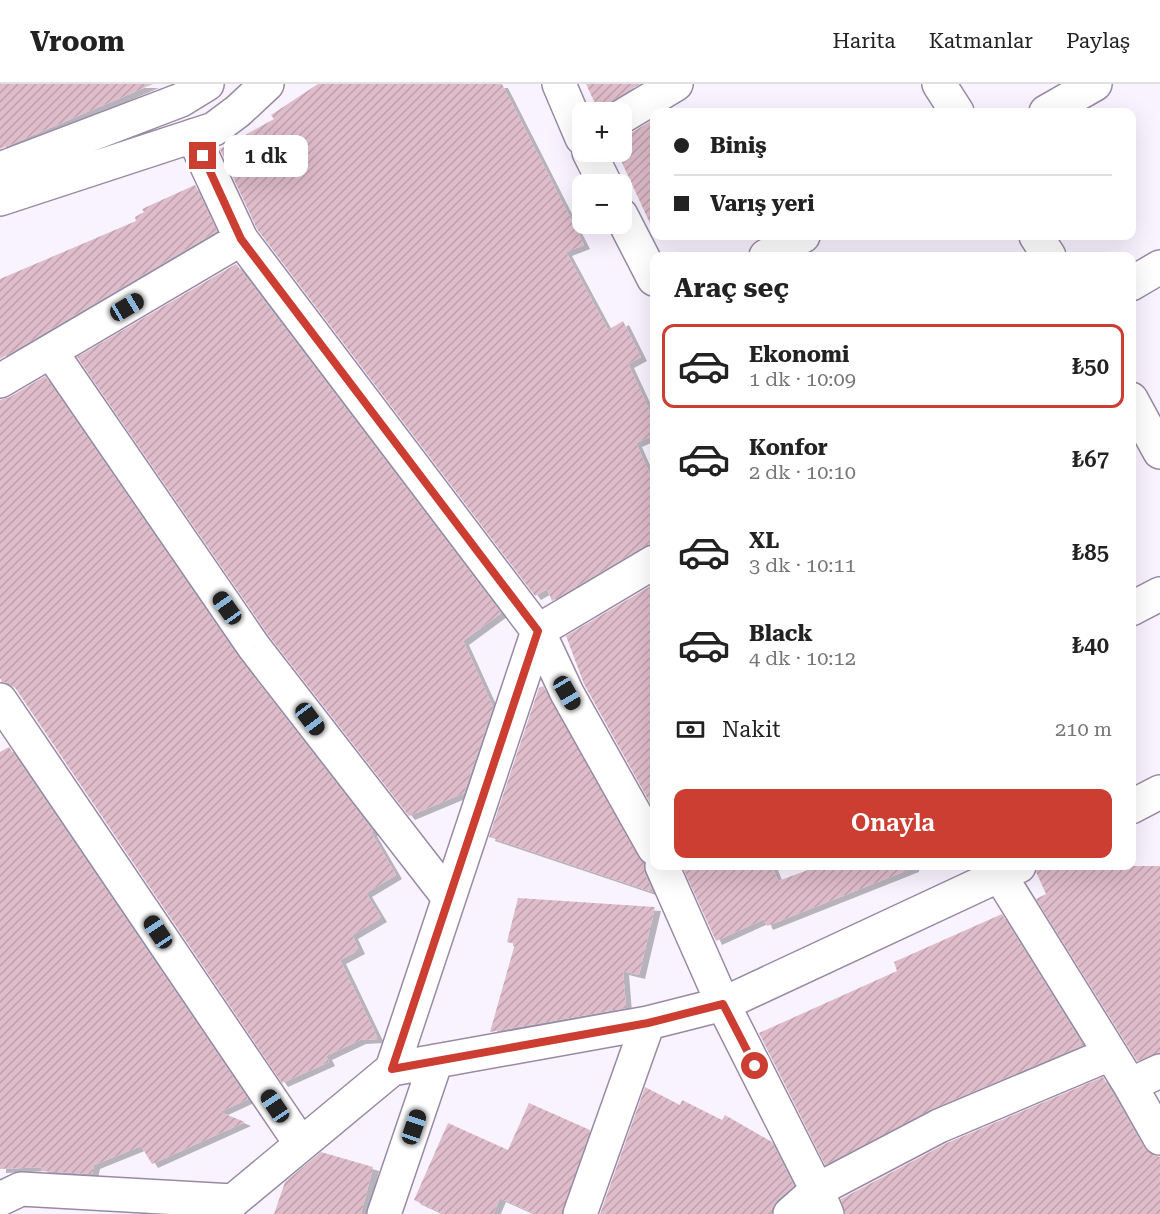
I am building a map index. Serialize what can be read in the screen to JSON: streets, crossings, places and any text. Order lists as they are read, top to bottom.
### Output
{
  "page": {
    "header": "Vroom",
    "nav": ["Harita", "Katmanlar", "Paylaş"],
    "map_buttons": ["+", "−"],
    "banner": ["Biniş", "Varış yeri"],
    "bubble": "1 dk",
    "heading": "Araç seç",
    "list": [
      {
        "name": "Ekonomi",
        "note": "1 dk · 10:09",
        "value": "₺50"
      },
      {
        "name": "Konfor",
        "note": "2 dk · 10:10",
        "value": "₺67"
      },
      {
        "name": "XL",
        "note": "3 dk · 10:11",
        "value": "₺85"
      },
      {
        "name": "Black",
        "note": "4 dk · 10:12",
        "value": "₺40"
      }
    ],
    "pay": ["Nakit", "210 m"],
    "buttons": "Onayla"
  }
}
